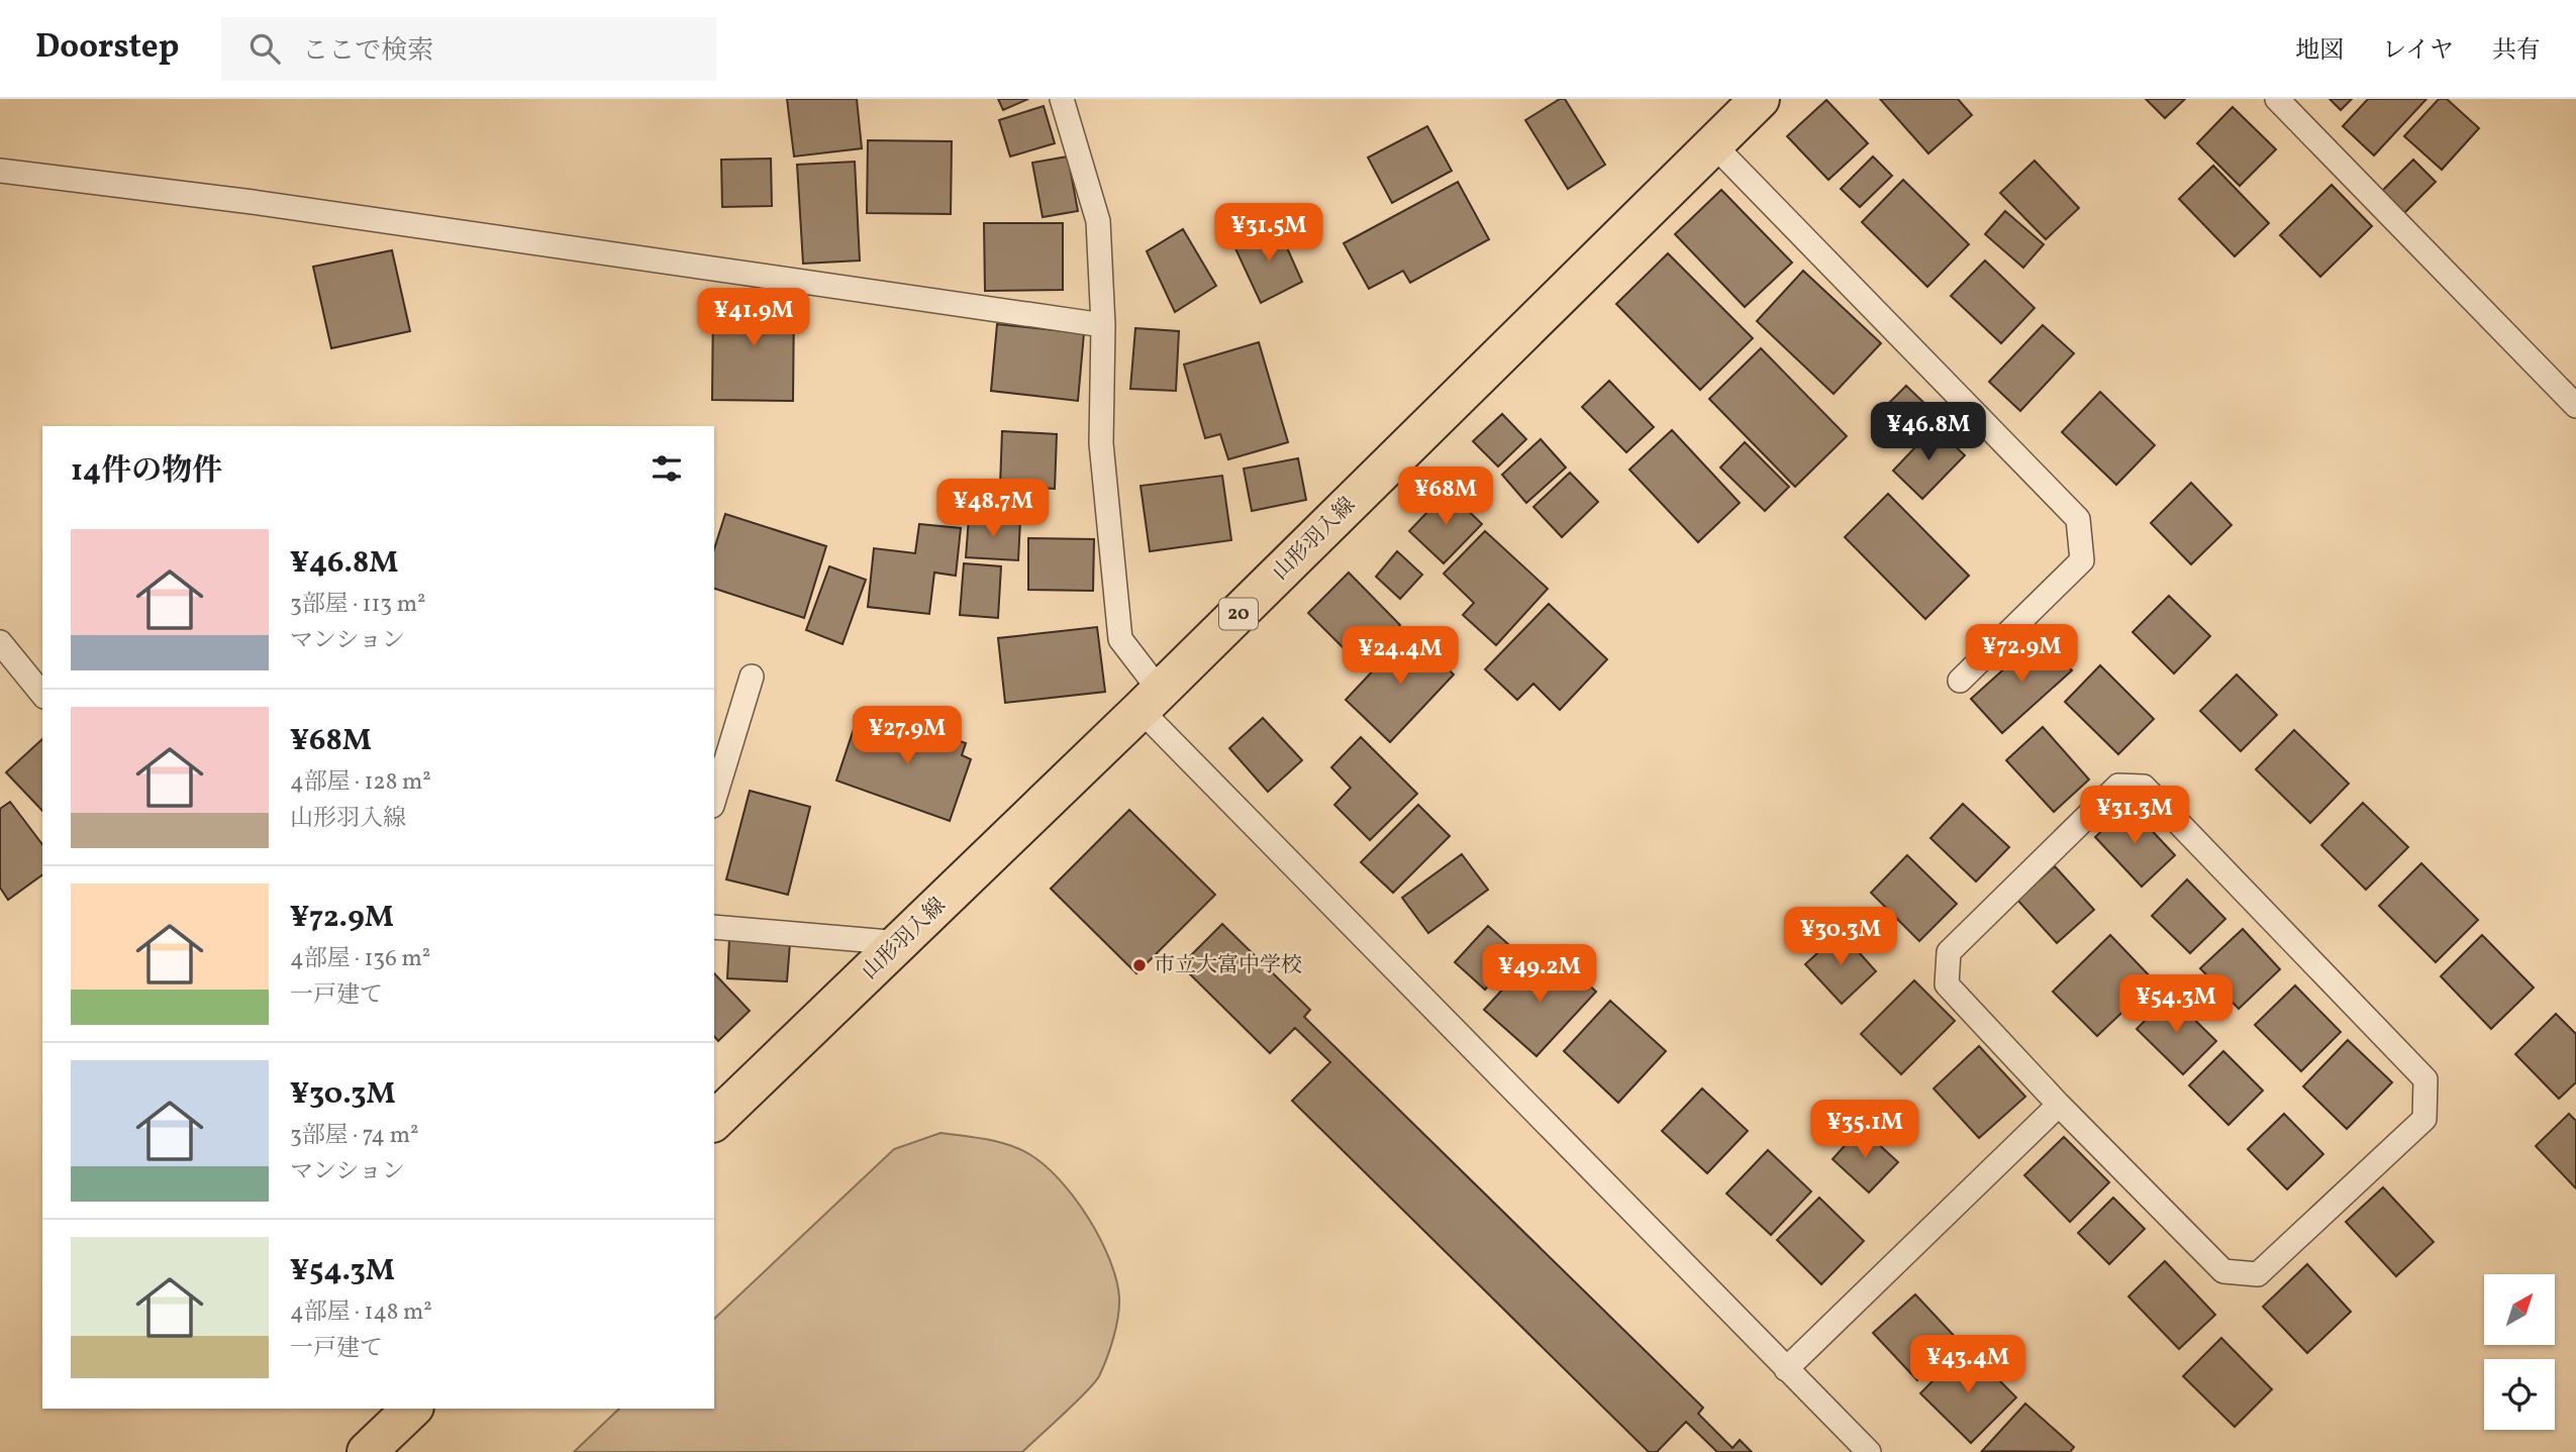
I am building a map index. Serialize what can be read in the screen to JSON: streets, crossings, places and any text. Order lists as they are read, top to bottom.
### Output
{
  "streets": {
    "main road": ["山形羽入線", "20"]
  },
  "places": ["市立大富中学校"],
  "north": "top right",
  "page": {
    "header": "Doorstep",
    "search": "ここで検索",
    "nav": ["地図", "レイヤ", "共有"],
    "price": [
      "¥31.5M",
      "¥41.9M",
      "¥46.8M",
      "¥68M",
      "¥48.7M",
      "¥72.9M",
      "¥24.4M",
      "¥27.9M",
      "¥31.3M",
      "¥30.3M",
      "¥49.2M",
      "¥54.3M",
      "¥35.1M",
      "¥43.4M"
    ],
    "heading": "14件の物件",
    "list": [
      {
        "name": "¥46.8M",
        "note": "3部屋 · 113 m² · マンション"
      },
      {
        "name": "¥68M",
        "note": "4部屋 · 128 m² · 山形羽入線"
      },
      {
        "name": "¥72.9M",
        "note": "4部屋 · 136 m² · 一戸建て"
      },
      {
        "name": "¥30.3M",
        "note": "3部屋 · 74 m² · マンション"
      },
      {
        "name": "¥54.3M",
        "note": "4部屋 · 148 m² · 一戸建て"
      }
    ]
  }
}
